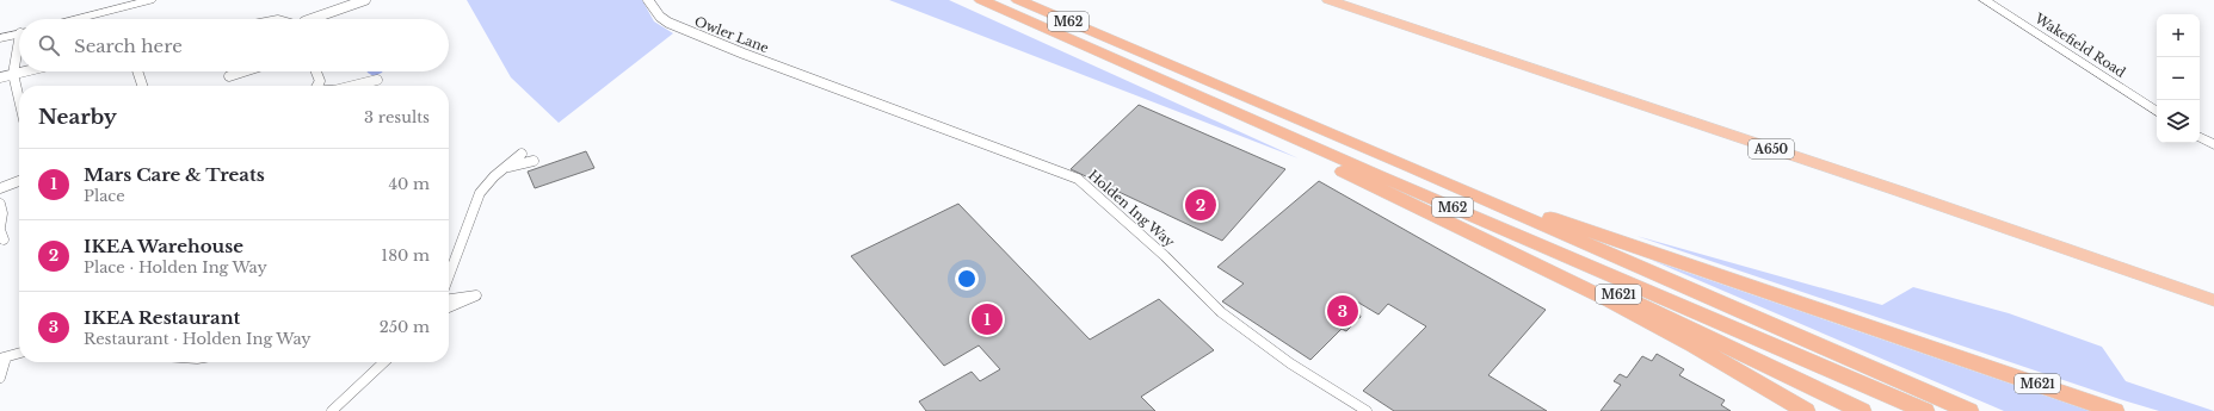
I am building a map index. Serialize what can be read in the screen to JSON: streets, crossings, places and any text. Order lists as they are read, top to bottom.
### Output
{
  "streets": {
    "highway": ["M62", "A650", "M621"],
    "main road": ["Wakefield Road"],
    "street": ["Owler Lane", "Holden Ing Way"]
  },
  "crossings": [
    ["M62", "M621"],
    ["Owler Lane", "Holden Ing Way"]
  ],
  "page": {
    "map_buttons": ["+", "−"],
    "search": "Search here",
    "heading": ["Nearby", "3 results"],
    "list": [
      {
        "mark": "1",
        "name": "Mars Care & Treats",
        "note": "Place",
        "value": "40 m"
      },
      {
        "mark": "2",
        "name": "IKEA Warehouse",
        "note": "Place · Holden Ing Way",
        "value": "180 m"
      },
      {
        "mark": "3",
        "name": "IKEA Restaurant",
        "note": "Restaurant · Holden Ing Way",
        "value": "250 m"
      }
    ],
    "pins": ["2", "3", "1"]
  }
}
